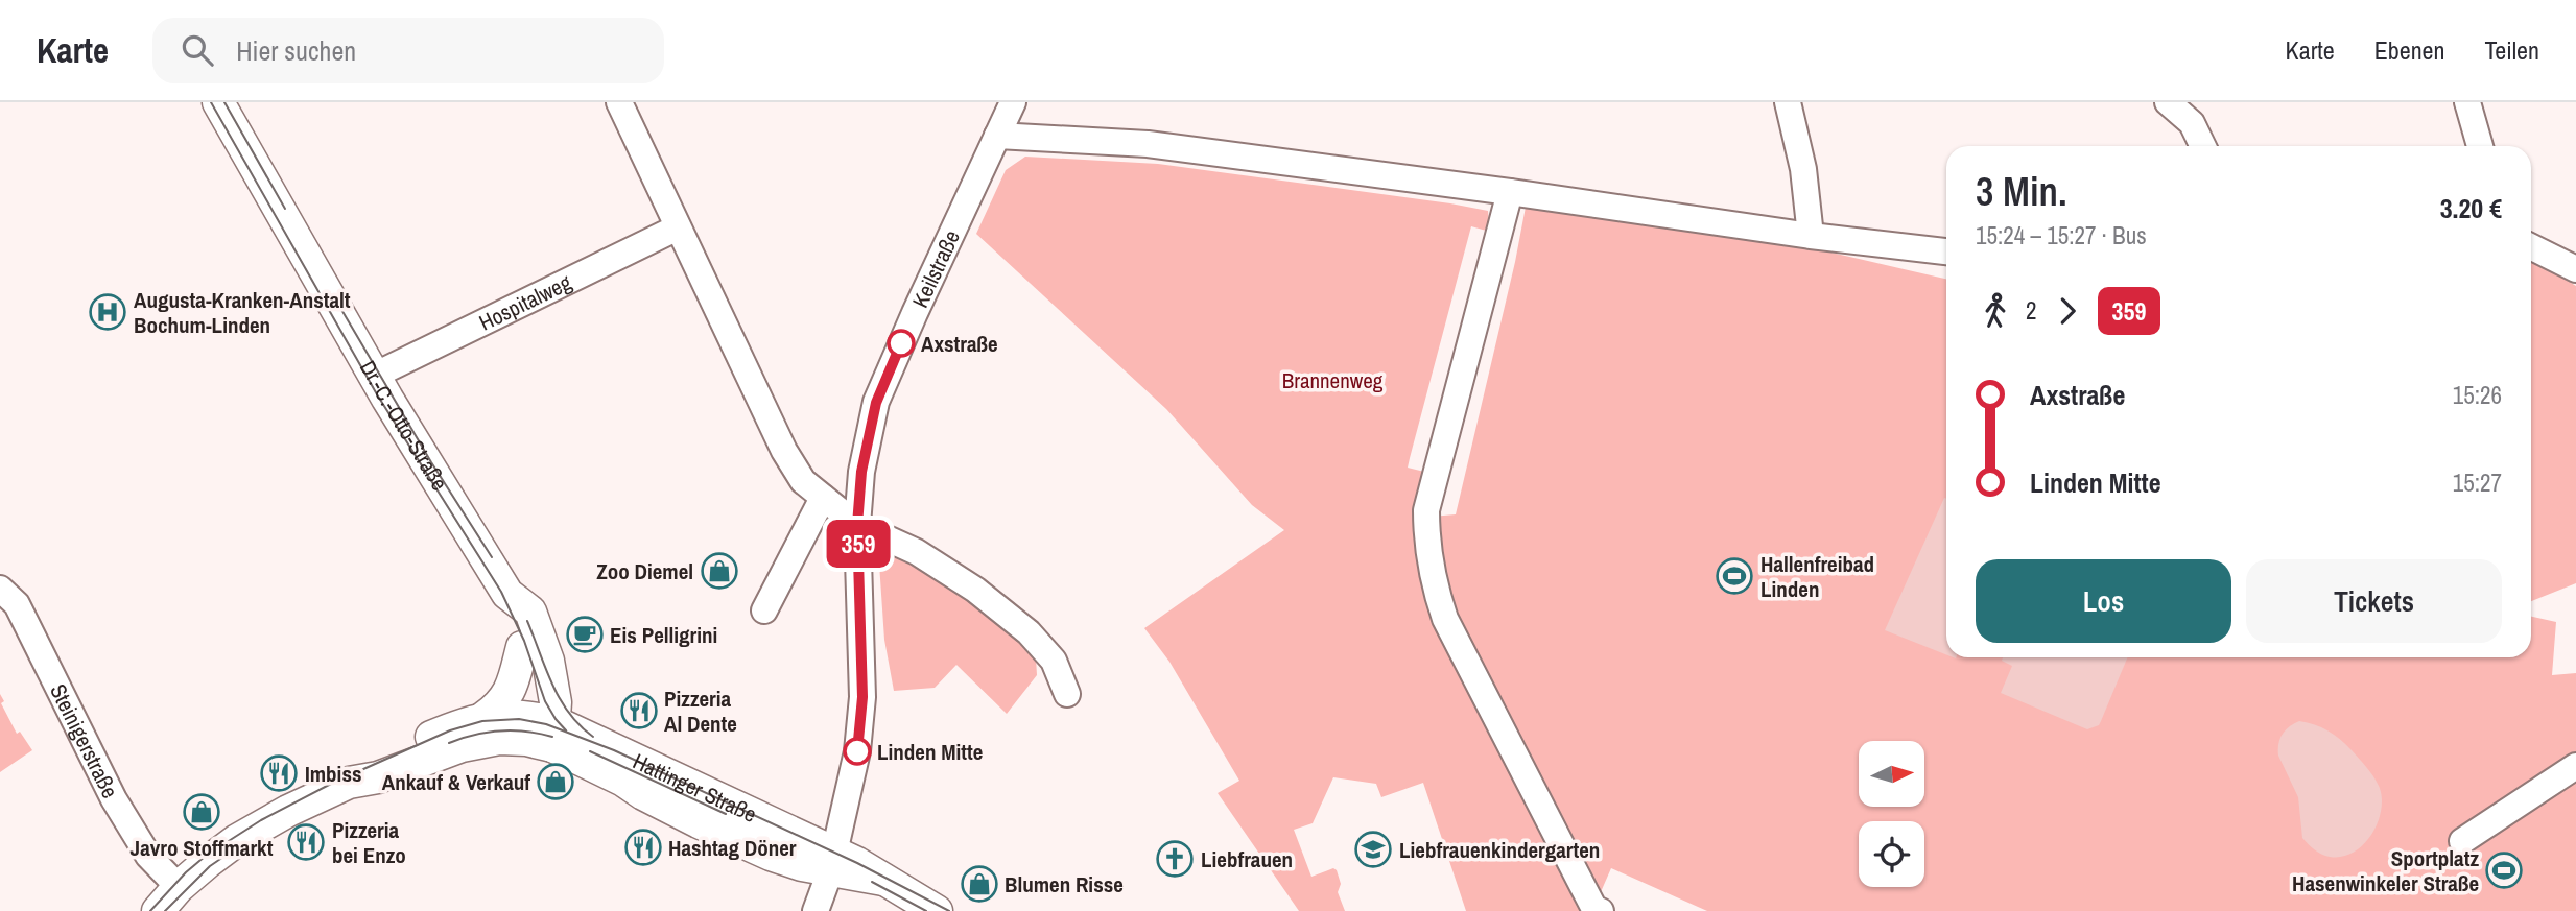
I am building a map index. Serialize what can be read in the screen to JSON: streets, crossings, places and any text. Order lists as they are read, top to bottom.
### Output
{
  "streets": {
    "street": [
      "Keilstraße",
      "Hospitalweg",
      "Dr.-C.-Otto-Straße",
      "Steinigerstraße",
      "Hattinger Straße"
    ]
  },
  "crossings": [
    ["Keilstraße", "Hattinger Straße"],
    ["Hospitalweg", "Dr.-C.-Otto-Straße"],
    ["Dr.-C.-Otto-Straße", "Hattinger Straße"],
    ["Steinigerstraße", "Hattinger Straße"]
  ],
  "parks": ["Brannenweg"],
  "places": {
    "hospital": ["Augusta-Kranken-Anstalt Bochum-Linden"],
    "other": ["Axstraße", "Linden Mitte"],
    "shop": [
      "Zoo Diemel",
      "Ankauf & Verkauf",
      "Javro Stoffmarkt",
      "Blumen Risse"
    ],
    "sports": ["Hallenfreibad Linden", "Sportplatz Hasenwinkeler Straße"],
    "cafe": ["Eis Pelligrini"],
    "restaurant": [
      "Pizzeria Al Dente",
      "Imbiss",
      "Pizzeria bei Enzo",
      "Hashtag Döner"
    ],
    "school or university": ["Liebfrauenkindergarten"],
    "church": ["Liebfrauen"]
  },
  "lines": ["bus line 359"],
  "north": "right",
  "page": {
    "header": "Karte",
    "search": "Hier suchen",
    "nav": ["Karte", "Ebenen", "Teilen"],
    "on_map": "359",
    "heading": ["3 Min.", "15:24 – 15:27 · Bus", "3.20 €"],
    "legs": ["2", "359"],
    "list": [
      {
        "name": "Axstraße",
        "value": "15:26"
      },
      {
        "name": "Linden Mitte",
        "value": "15:27"
      }
    ],
    "buttons": ["Los", "Tickets"]
  }
}
